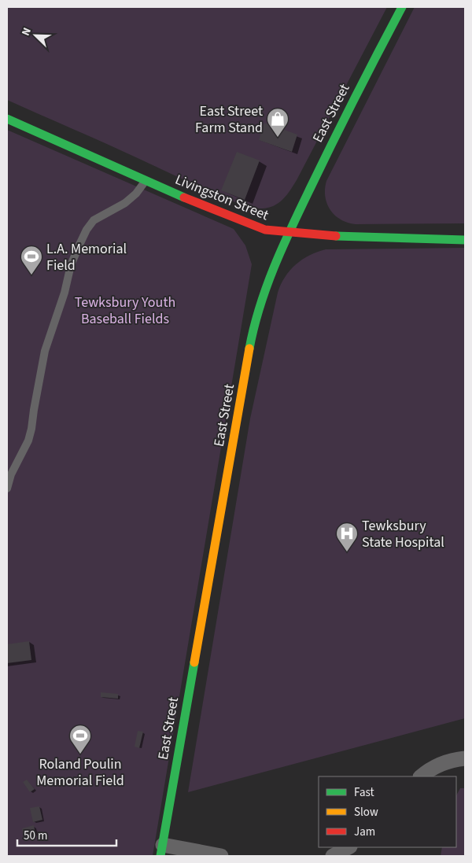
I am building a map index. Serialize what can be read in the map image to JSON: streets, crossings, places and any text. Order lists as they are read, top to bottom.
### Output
{
  "streets": {
    "main road": ["East Street", "Livingston Street"]
  },
  "crossings": [
    ["East Street", "Livingston Street"]
  ],
  "parks": ["Tewksbury Youth Baseball Fields"],
  "places": {
    "shop": ["East Street Farm Stand"],
    "sports": ["L.A. Memorial Field", "Roland Poulin Memorial Field"],
    "hospital": ["Tewksbury State Hospital"]
  },
  "legend": ["Fast", "Slow", "Jam"],
  "scale_bar": "50 m",
  "north": "top left"
}
